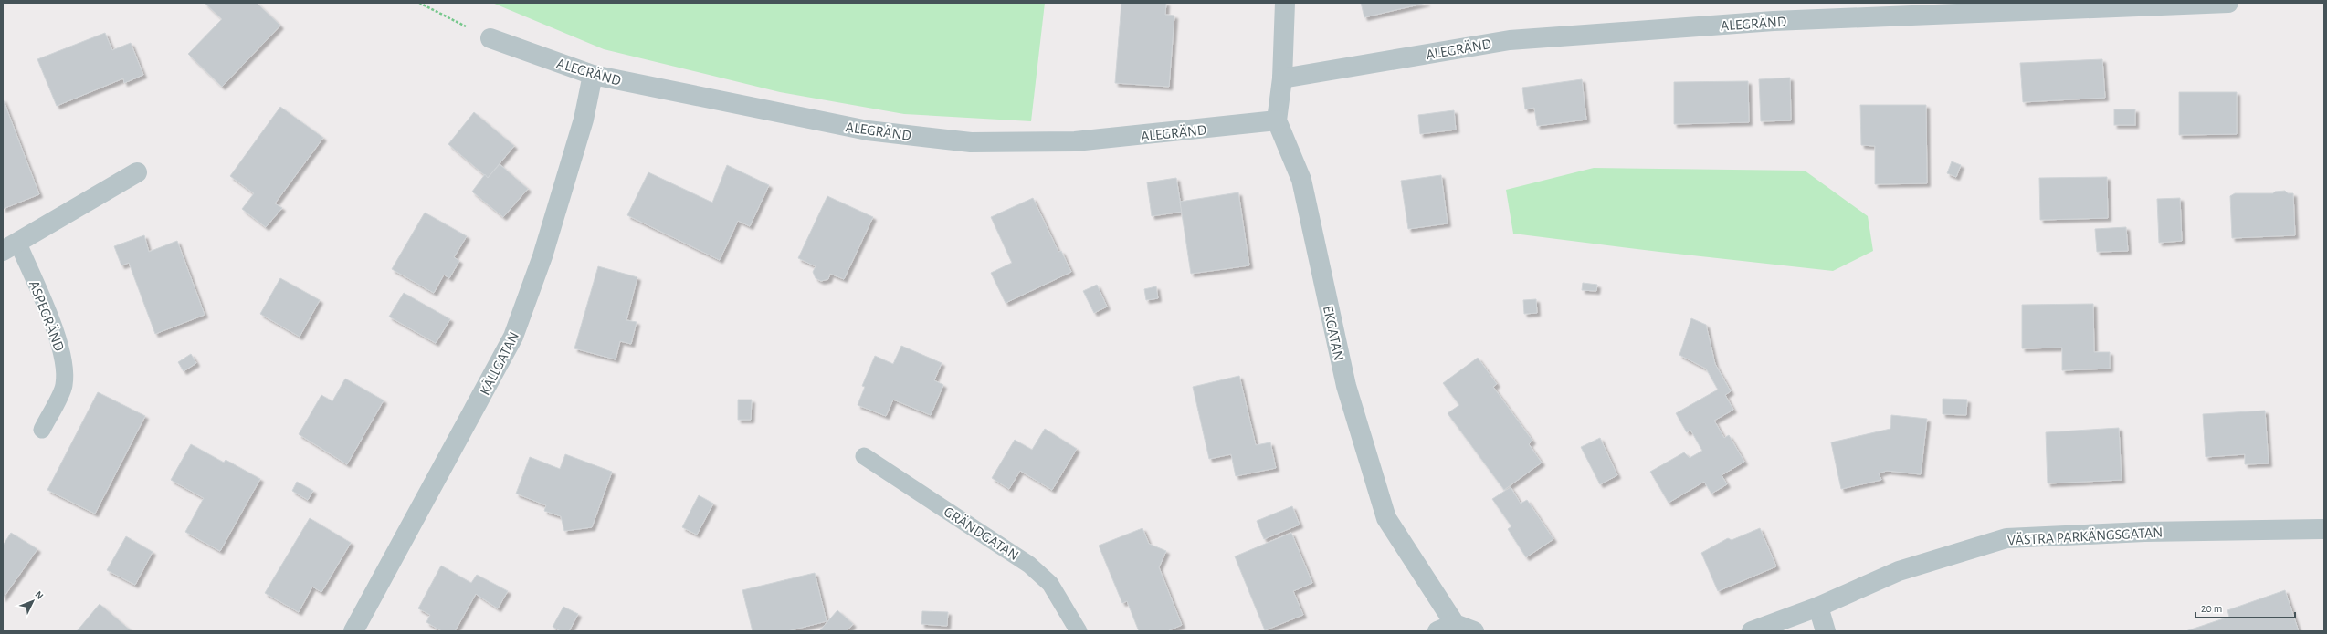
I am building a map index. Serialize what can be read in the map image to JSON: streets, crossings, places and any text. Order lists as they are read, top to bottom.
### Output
{
  "streets": {
    "street": [
      "ALEGRÄND",
      "ASPEGRÄND",
      "EKGATAN",
      "KÄLLGATAN",
      "VÄSTRA PARKÄNGSGATAN"
    ],
    "lane": ["GRÄNDGATAN"]
  },
  "crossings": [
    ["ALEGRÄND", "EKGATAN"],
    ["ALEGRÄND", "KÄLLGATAN"]
  ],
  "scale_bar": "20 m",
  "north": "top right"
}
